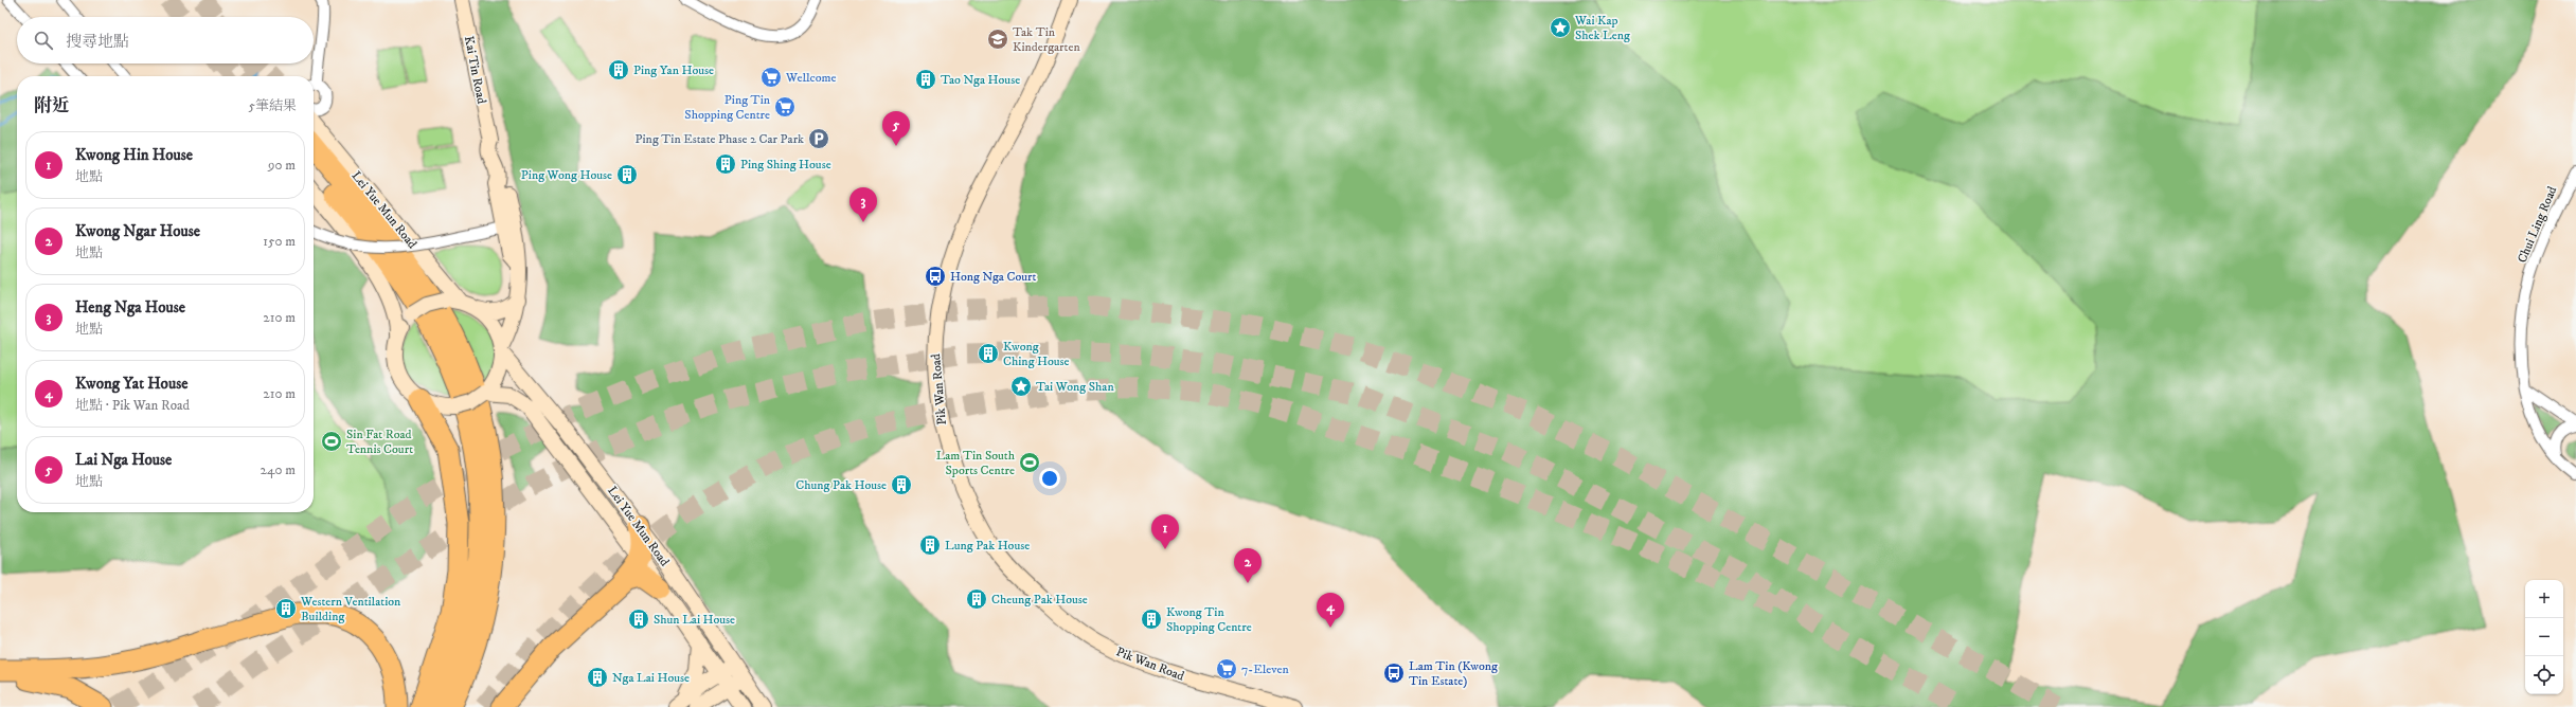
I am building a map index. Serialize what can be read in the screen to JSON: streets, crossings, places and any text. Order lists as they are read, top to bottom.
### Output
{
  "streets": {
    "highway": ["Lei Yue Mun Road"],
    "main road": ["Kai Tin Road", "Pik Wan Road"],
    "street": ["Chui Ling Road"]
  },
  "crossings": [
    ["Kai Tin Road", "Lei Yue Mun Road"]
  ],
  "places": {
    "place": ["Wai Kap Shek Leng", "Tai Wong Shan"],
    "school or university": ["Tak Tin Kindergarten"],
    "building": [
      "Ping Yan House",
      "Tao Nga House",
      "Ping Shing House",
      "Ping Wong House",
      "Kwong Ching House",
      "Chung Pak House",
      "Lung Pak House",
      "Cheung Pak House",
      "Western Ventilation Building",
      "Shun Lai House",
      "Kwong Tin Shopping Centre",
      "Nga Lai House"
    ],
    "supermarket": ["Wellcome", "Ping Tin Shopping Centre", "7-Eleven"],
    "parking": ["Ping Tin Estate Phase 2 Car Park"],
    "bus stop": ["Hong Nga Court", "Lam Tin (Kwong Tin Estate)"],
    "sports": ["Sin Fat Road Tennis Court", "Lam Tin South Sports Centre"]
  },
  "page": {
    "search": "搜尋地點",
    "heading": ["附近", "5筆結果"],
    "pins": [
      "5",
      "3",
      "1",
      "2",
      "4"
    ],
    "list": [
      {
        "mark": "1",
        "name": "Kwong Hin House",
        "note": "地點",
        "value": "90 m"
      },
      {
        "mark": "2",
        "name": "Kwong Ngar House",
        "note": "地點",
        "value": "150 m"
      },
      {
        "mark": "3",
        "name": "Heng Nga House",
        "note": "地點",
        "value": "210 m"
      },
      {
        "mark": "4",
        "name": "Kwong Yat House",
        "note": "地點 · Pik Wan Road",
        "value": "210 m"
      },
      {
        "mark": "5",
        "name": "Lai Nga House",
        "note": "地點",
        "value": "240 m"
      }
    ],
    "map_buttons": ["+", "−"]
  }
}
